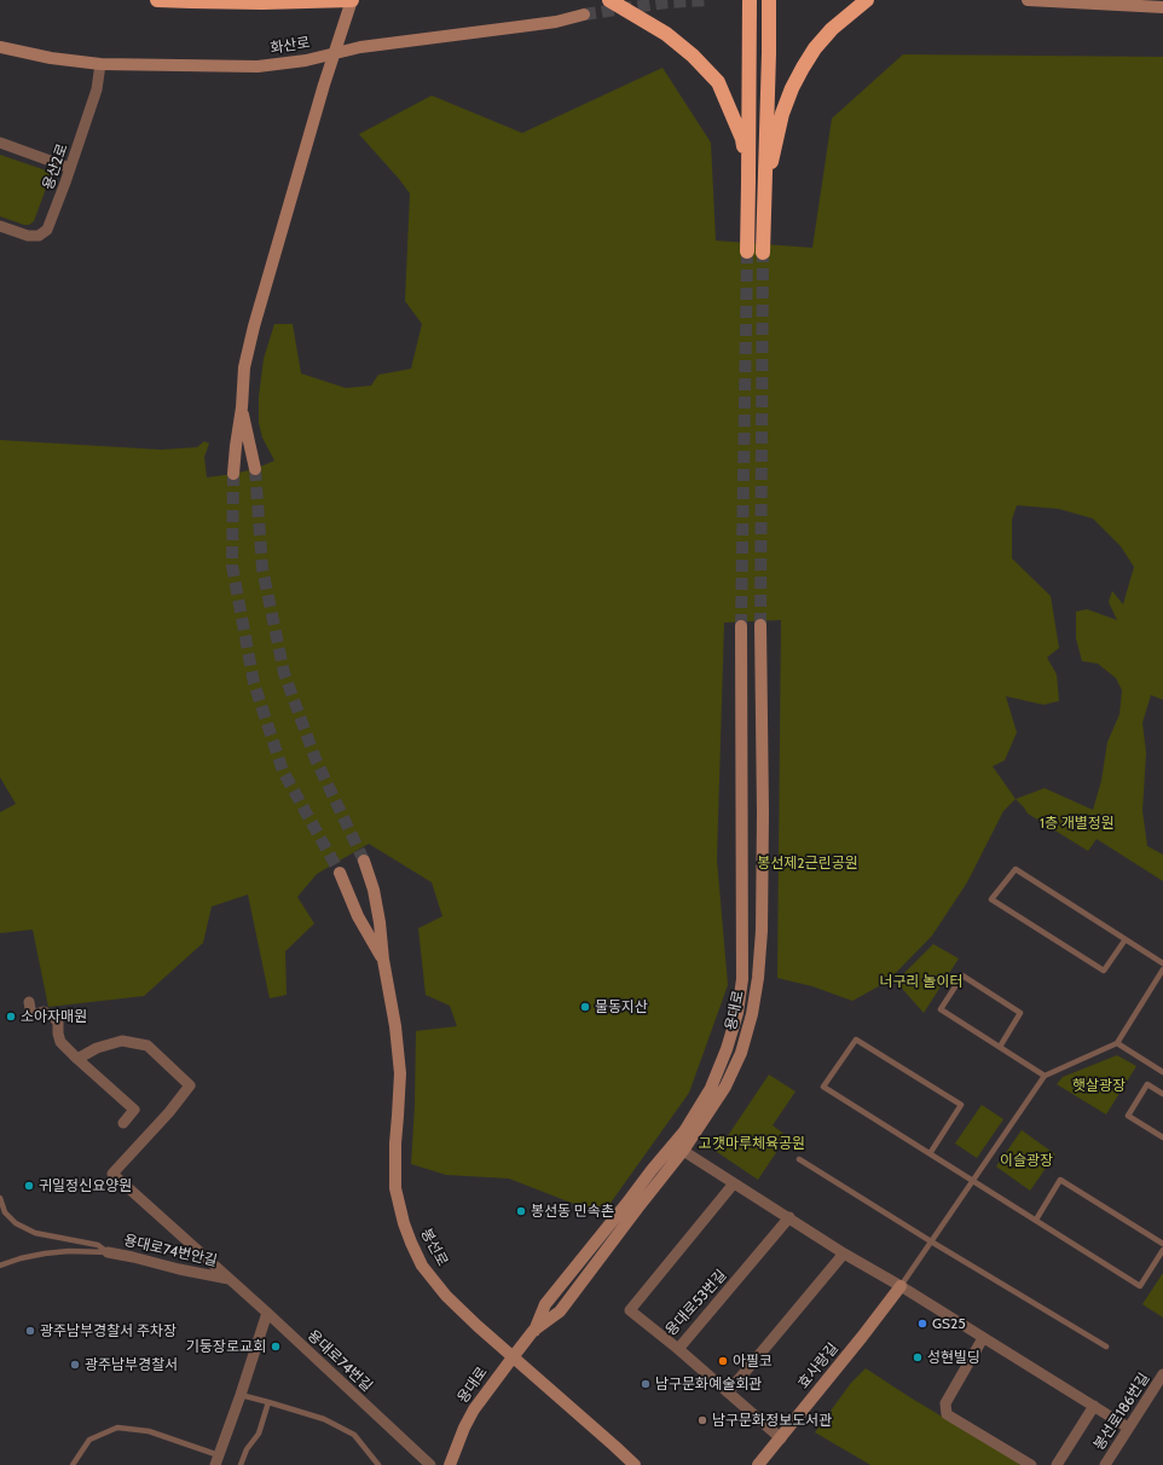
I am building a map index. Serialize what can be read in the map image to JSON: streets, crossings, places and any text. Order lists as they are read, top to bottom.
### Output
{
  "streets": {
    "main road": [
      "화산로",
      "용대로",
      "봉선로",
      "효사랑길"
    ],
    "street": [
      "용산2로",
      "용대로74번안길",
      "용대로53번길",
      "용대로74번길",
      "봉선로186번길"
    ]
  },
  "crossings": [
    ["화산로", "용산2로"],
    ["용대로", "봉선로"],
    ["용대로74번안길", "용대로74번길"]
  ],
  "parks": [
    "1층 개별정원",
    "봉선제2근린공원",
    "너구리 놀이터",
    "햇살광장",
    "고갯마루체육공원",
    "이슬광장"
  ],
  "places": [
    "물동지산",
    "소아자매원",
    "귀일정신요양원",
    "봉선동 민속촌",
    "GS25",
    "광주남부경찰서 주차장",
    "기둥장로교회",
    "성현빌딩",
    "아필코",
    "광주남부경찰서",
    "남구문화예술회관",
    "남구문화정보도서관"
  ]
}
